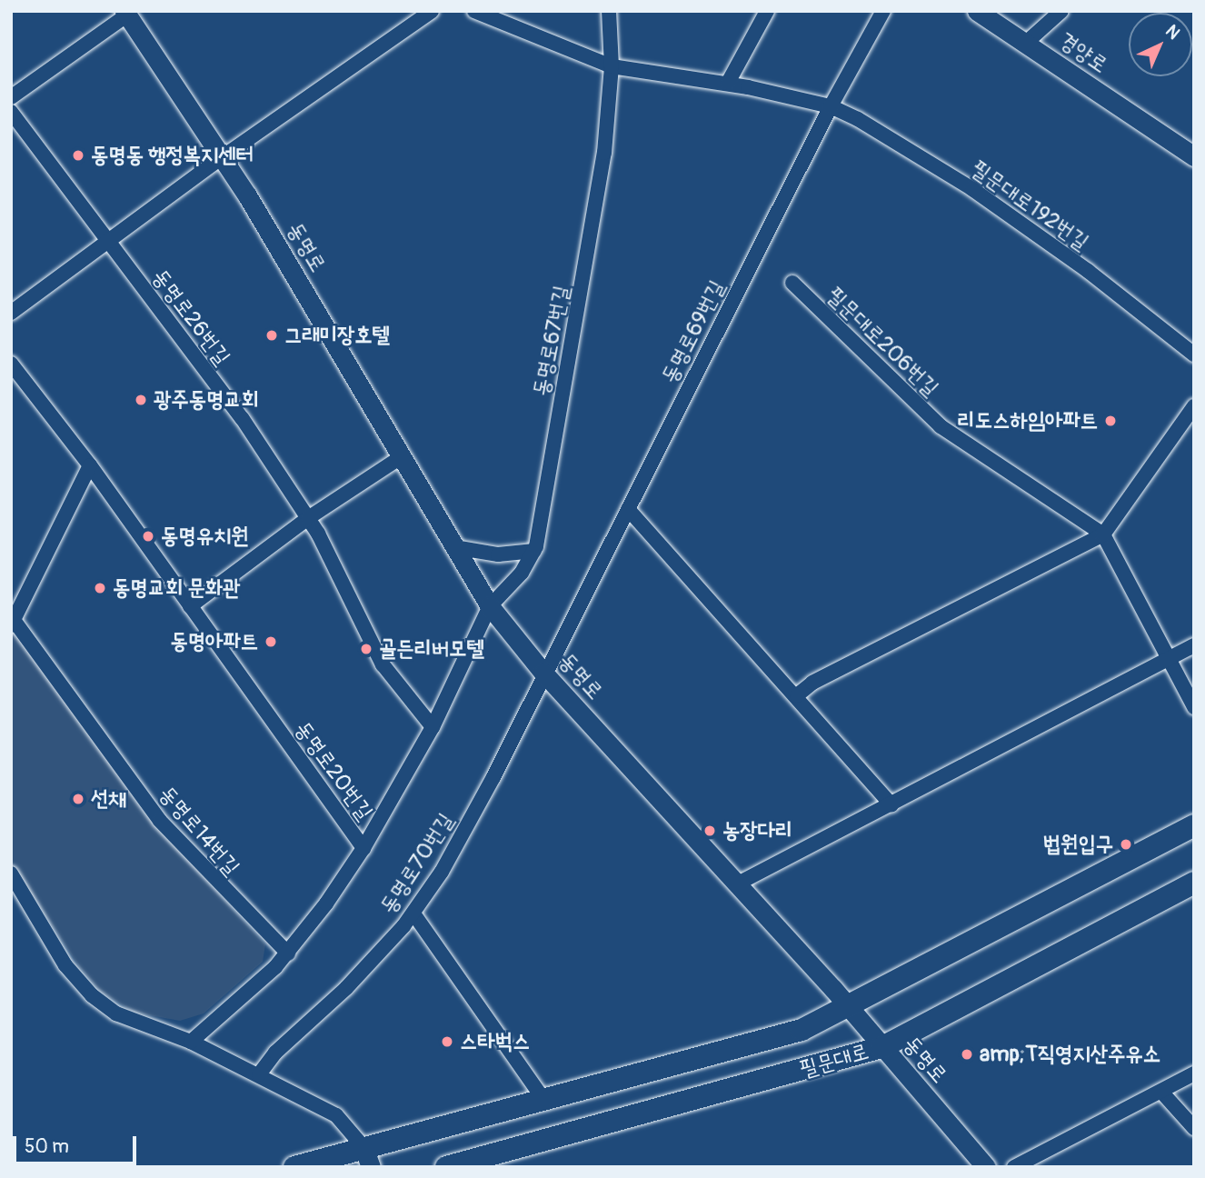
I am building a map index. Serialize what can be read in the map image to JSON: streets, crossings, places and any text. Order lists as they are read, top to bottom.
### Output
{
  "streets": {
    "main road": ["필문대로"],
    "street": [
      "경양로",
      "필문대로192번길",
      "동명로",
      "동명로26번길",
      "동명로69번길",
      "동명로67번길",
      "필문대로206번길",
      "동명로20번길",
      "동명로14번길",
      "동명로70번길"
    ]
  },
  "crossings": [
    ["필문대로192번길", "동명로69번길"],
    ["동명로", "동명로69번길"],
    ["동명로", "동명로67번길"],
    ["동명로", "동명로70번길"],
    ["동명로", "필문대로"],
    ["동명로26번길", "동명로20번길"],
    ["동명로69번길", "동명로70번길"],
    ["동명로20번길", "동명로14번길"]
  ],
  "places": [
    "동명동 행정복지센터",
    "그래미장호텔",
    "광주동명교회",
    "리도스하임아파트",
    "동명유치원",
    "동명교회 문화관",
    "동명아파트",
    "골든리버모텔",
    "선채",
    "농장다리",
    "법원입구",
    "스타벅스",
    "amp;T직영지산주유소"
  ],
  "scale_bar": "50 m",
  "north": "top right"
}
